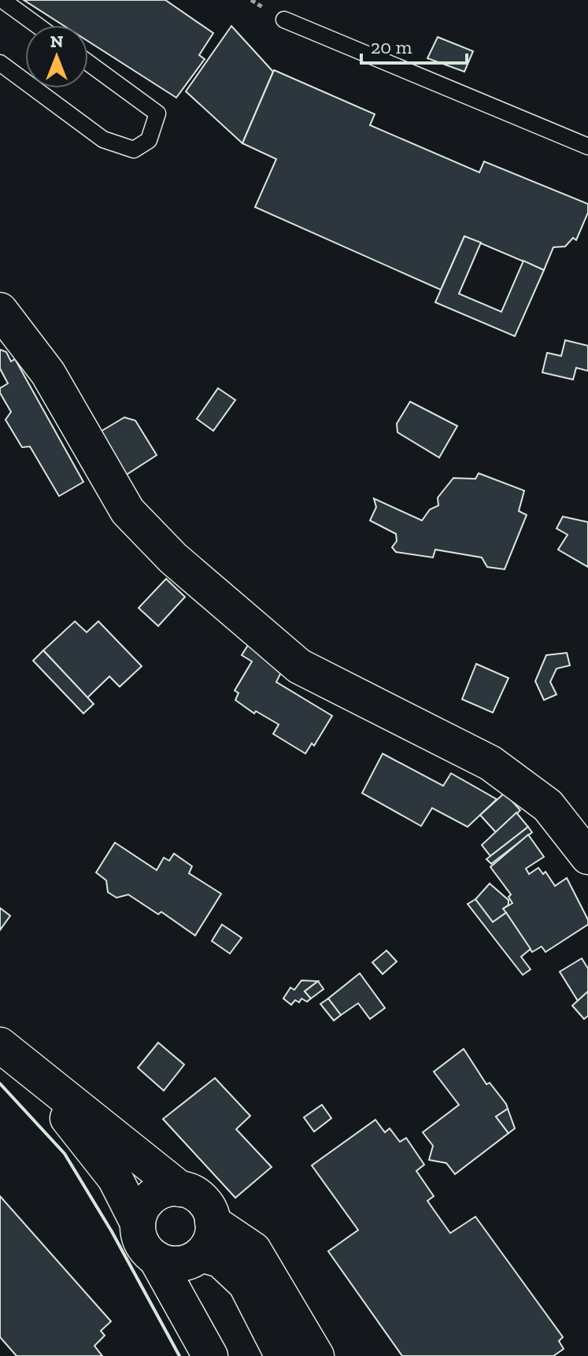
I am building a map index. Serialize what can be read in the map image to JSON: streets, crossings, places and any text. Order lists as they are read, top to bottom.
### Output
{
  "scale_bar": "20 m",
  "north": "top"
}
